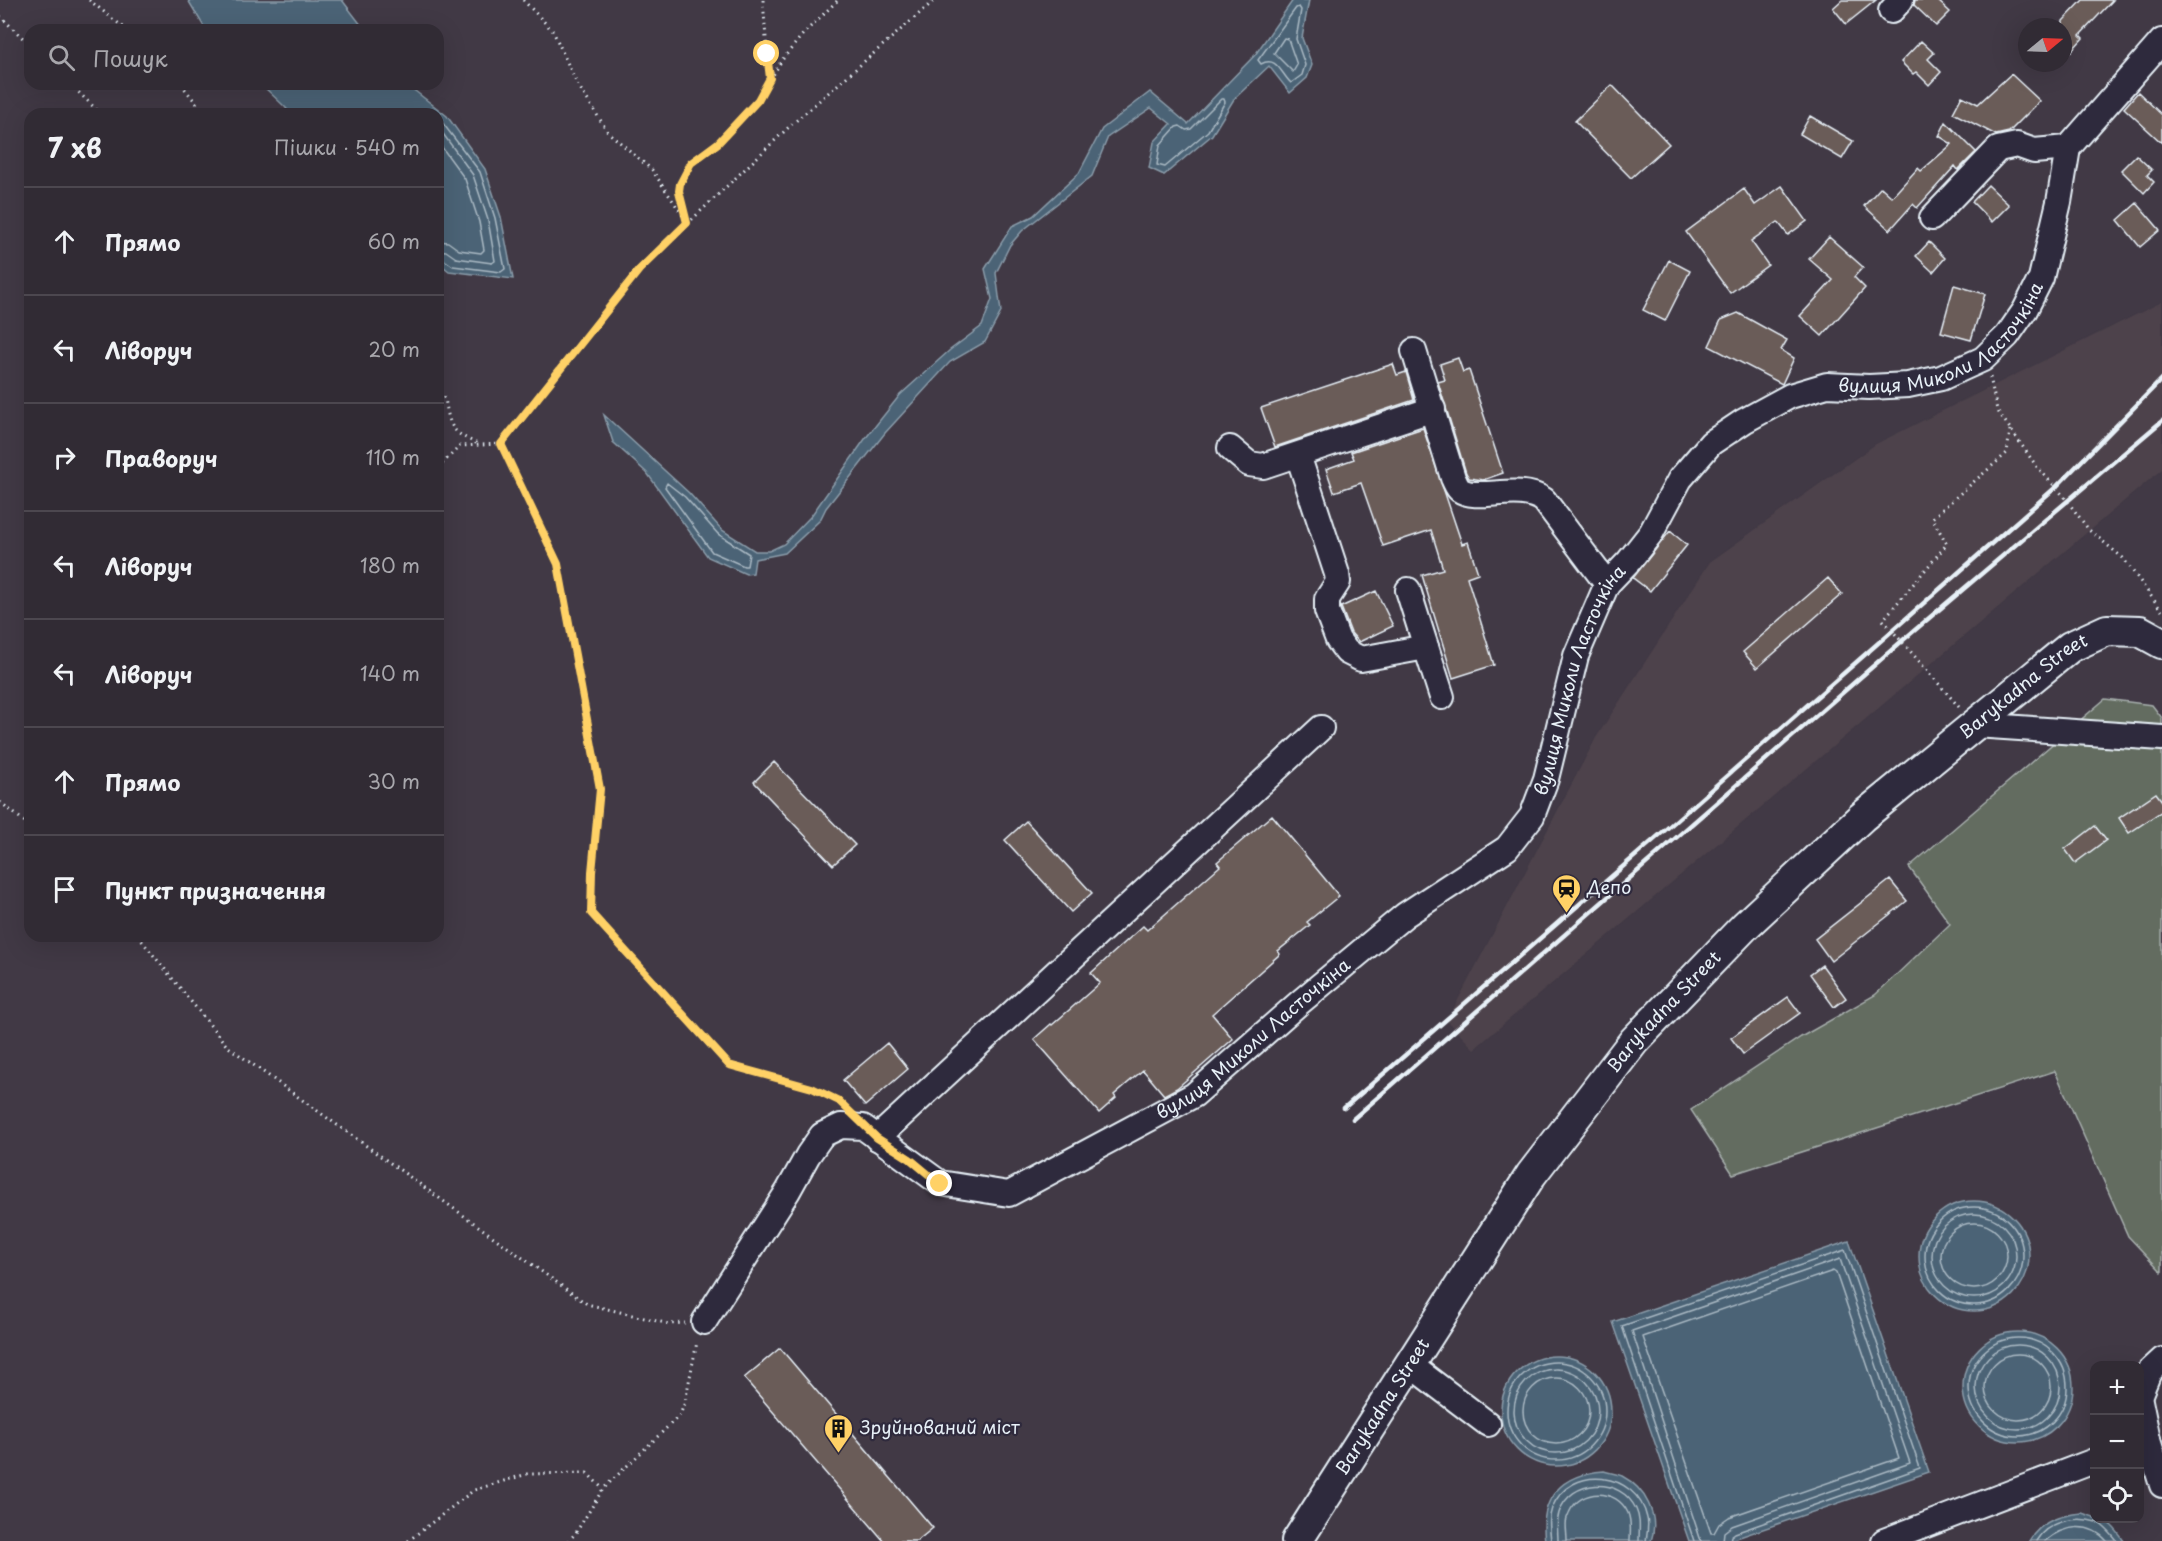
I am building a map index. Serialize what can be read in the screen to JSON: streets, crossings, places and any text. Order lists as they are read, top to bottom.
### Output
{
  "streets": {
    "main road": ["Barykadna Street"],
    "street": ["вулиця Миколи Ласточкіна"]
  },
  "places": {
    "station": ["Депо"],
    "building": ["Зруйнований міст"]
  },
  "north": "right",
  "page": {
    "search": "Пошук",
    "heading": ["7 хв", "Пішки · 540 m"],
    "list": [
      ["Прямо", "60 m"],
      ["Ліворуч", "20 m"],
      ["Праворуч", "110 m"],
      ["Ліворуч", "180 m"],
      ["Ліворуч", "140 m"],
      ["Прямо", "30 m"],
      "Пункт призначення"
    ],
    "map_buttons": ["+", "−"]
  }
}
